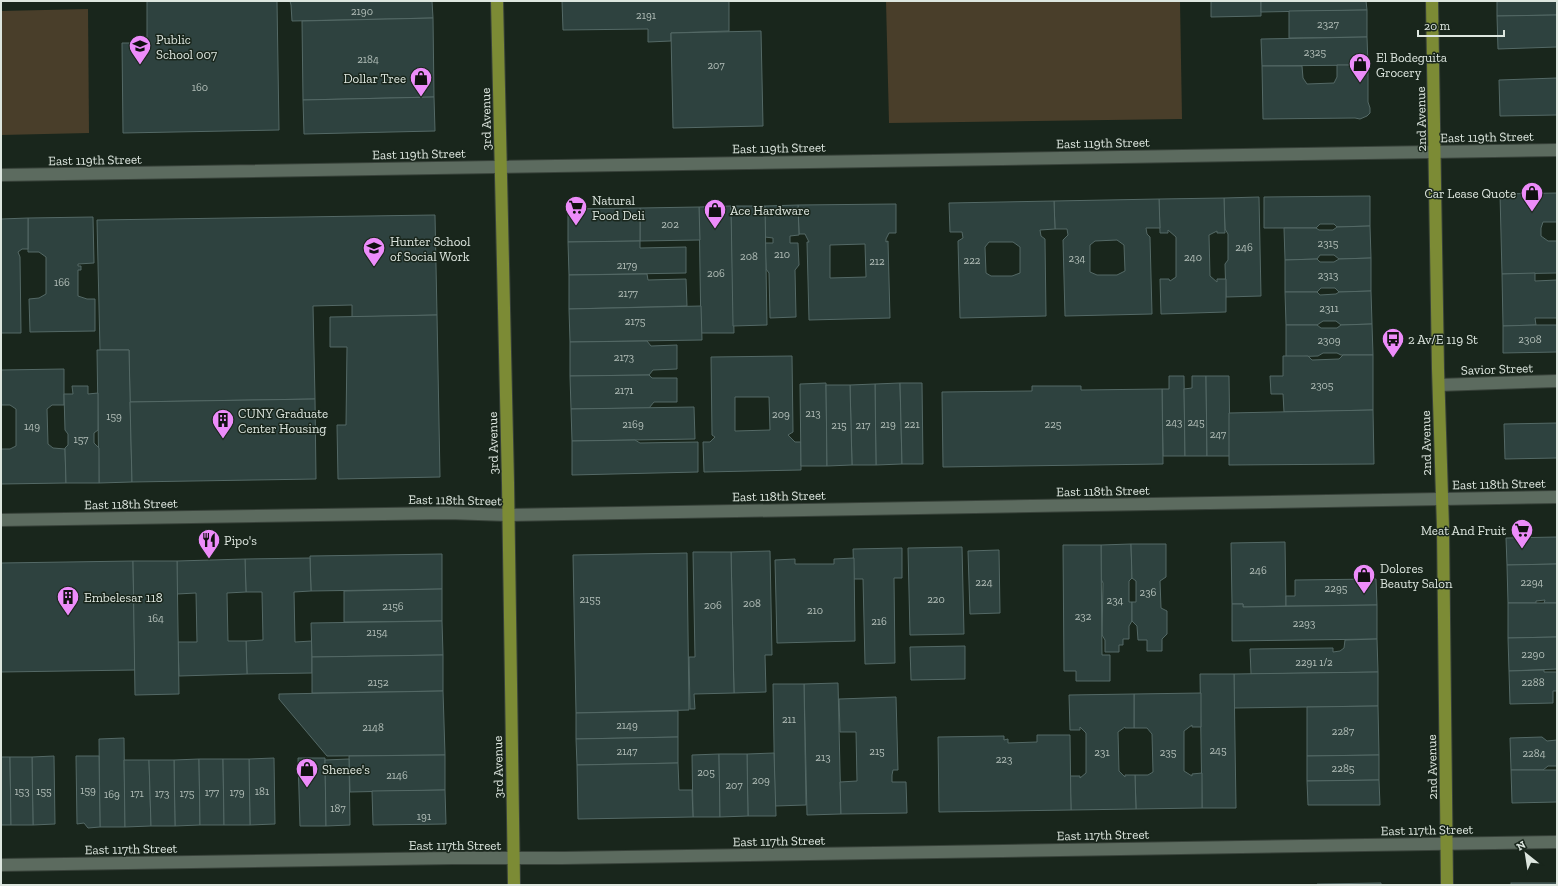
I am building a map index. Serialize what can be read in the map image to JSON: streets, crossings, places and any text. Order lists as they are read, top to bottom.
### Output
{
  "streets": {
    "main road": ["3rd Avenue", "2nd Avenue"],
    "street": [
      "East 119th Street",
      "Savior Street",
      "East 118th Street",
      "East 117th Street"
    ]
  },
  "crossings": [
    ["3rd Avenue", "East 119th Street"],
    ["3rd Avenue", "East 118th Street"],
    ["3rd Avenue", "East 117th Street"],
    ["2nd Avenue", "East 119th Street"],
    ["2nd Avenue", "Savior Street"],
    ["2nd Avenue", "East 118th Street"],
    ["2nd Avenue", "East 117th Street"]
  ],
  "places": {
    "school or university": ["Public School 007", "Hunter School of Social Work"],
    "shop": [
      "El Bodeguita Grocery",
      "Dollar Tree",
      "Car Lease Quote",
      "Ace Hardware",
      "Dolores Beauty Salon",
      "Shenee's"
    ],
    "supermarket": ["Natural Food Deli", "Meat And Fruit"],
    "bus stop": ["2 Av/E 119 St"],
    "building": ["CUNY Graduate Center Housing", "Embelesar 118"],
    "restaurant": ["Pipo's"]
  },
  "house_numbers": [
    "2190",
    "2191",
    "2327",
    "2325",
    "2184",
    "207",
    "160",
    "202",
    "2315",
    "246",
    "210",
    "208",
    "240",
    "234",
    "222",
    "212",
    "2179",
    "206",
    "2313",
    "166",
    "2177",
    "2311",
    "2175",
    "2308",
    "2309",
    "2173",
    "2305",
    "2171",
    "213",
    "209",
    "159",
    "243",
    "245",
    "2169",
    "219",
    "221",
    "225",
    "215",
    "217",
    "149",
    "247",
    "157",
    "246",
    "224",
    "2294",
    "2295",
    "236",
    "2155",
    "220",
    "234",
    "208",
    "206",
    "2156",
    "210",
    "232",
    "164",
    "216",
    "2293",
    "2154",
    "2290",
    "2291 1/2",
    "2152",
    "2288",
    "211",
    "2149",
    "2148",
    "2287",
    "245",
    "2147",
    "215",
    "231",
    "235",
    "2284",
    "213",
    "223",
    "2285",
    "205",
    "2146",
    "209",
    "207",
    "159",
    "153",
    "155",
    "181",
    "177",
    "179",
    "171",
    "173",
    "175",
    "169",
    "187",
    "191"
  ],
  "scale_bar": "20 m",
  "north": "top left"
}
